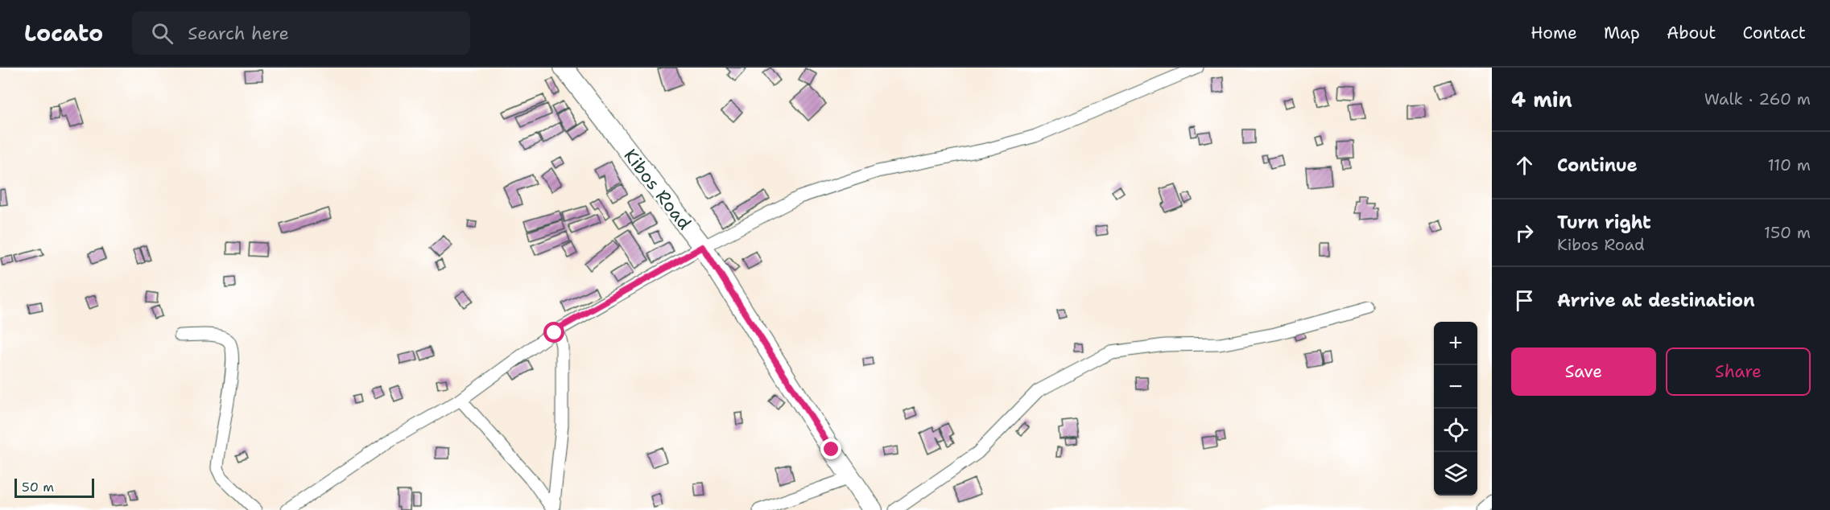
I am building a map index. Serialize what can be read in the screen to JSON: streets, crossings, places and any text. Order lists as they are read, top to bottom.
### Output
{
  "streets": {
    "main road": ["Kibos Road"]
  },
  "scale_bar": "50 m",
  "page": {
    "header": "Locato",
    "search": "Search here",
    "nav": [
      "Home",
      "Map",
      "About",
      "Contact"
    ],
    "heading": ["4 min", "Walk · 260 m"],
    "list": [
      ["Continue", "110 m"],
      ["Turn right", "Kibos Road", "150 m"],
      "Arrive at destination"
    ],
    "map_buttons": ["+", "−"],
    "buttons": ["Save", "Share"],
    "scale": "50 m"
  }
}
